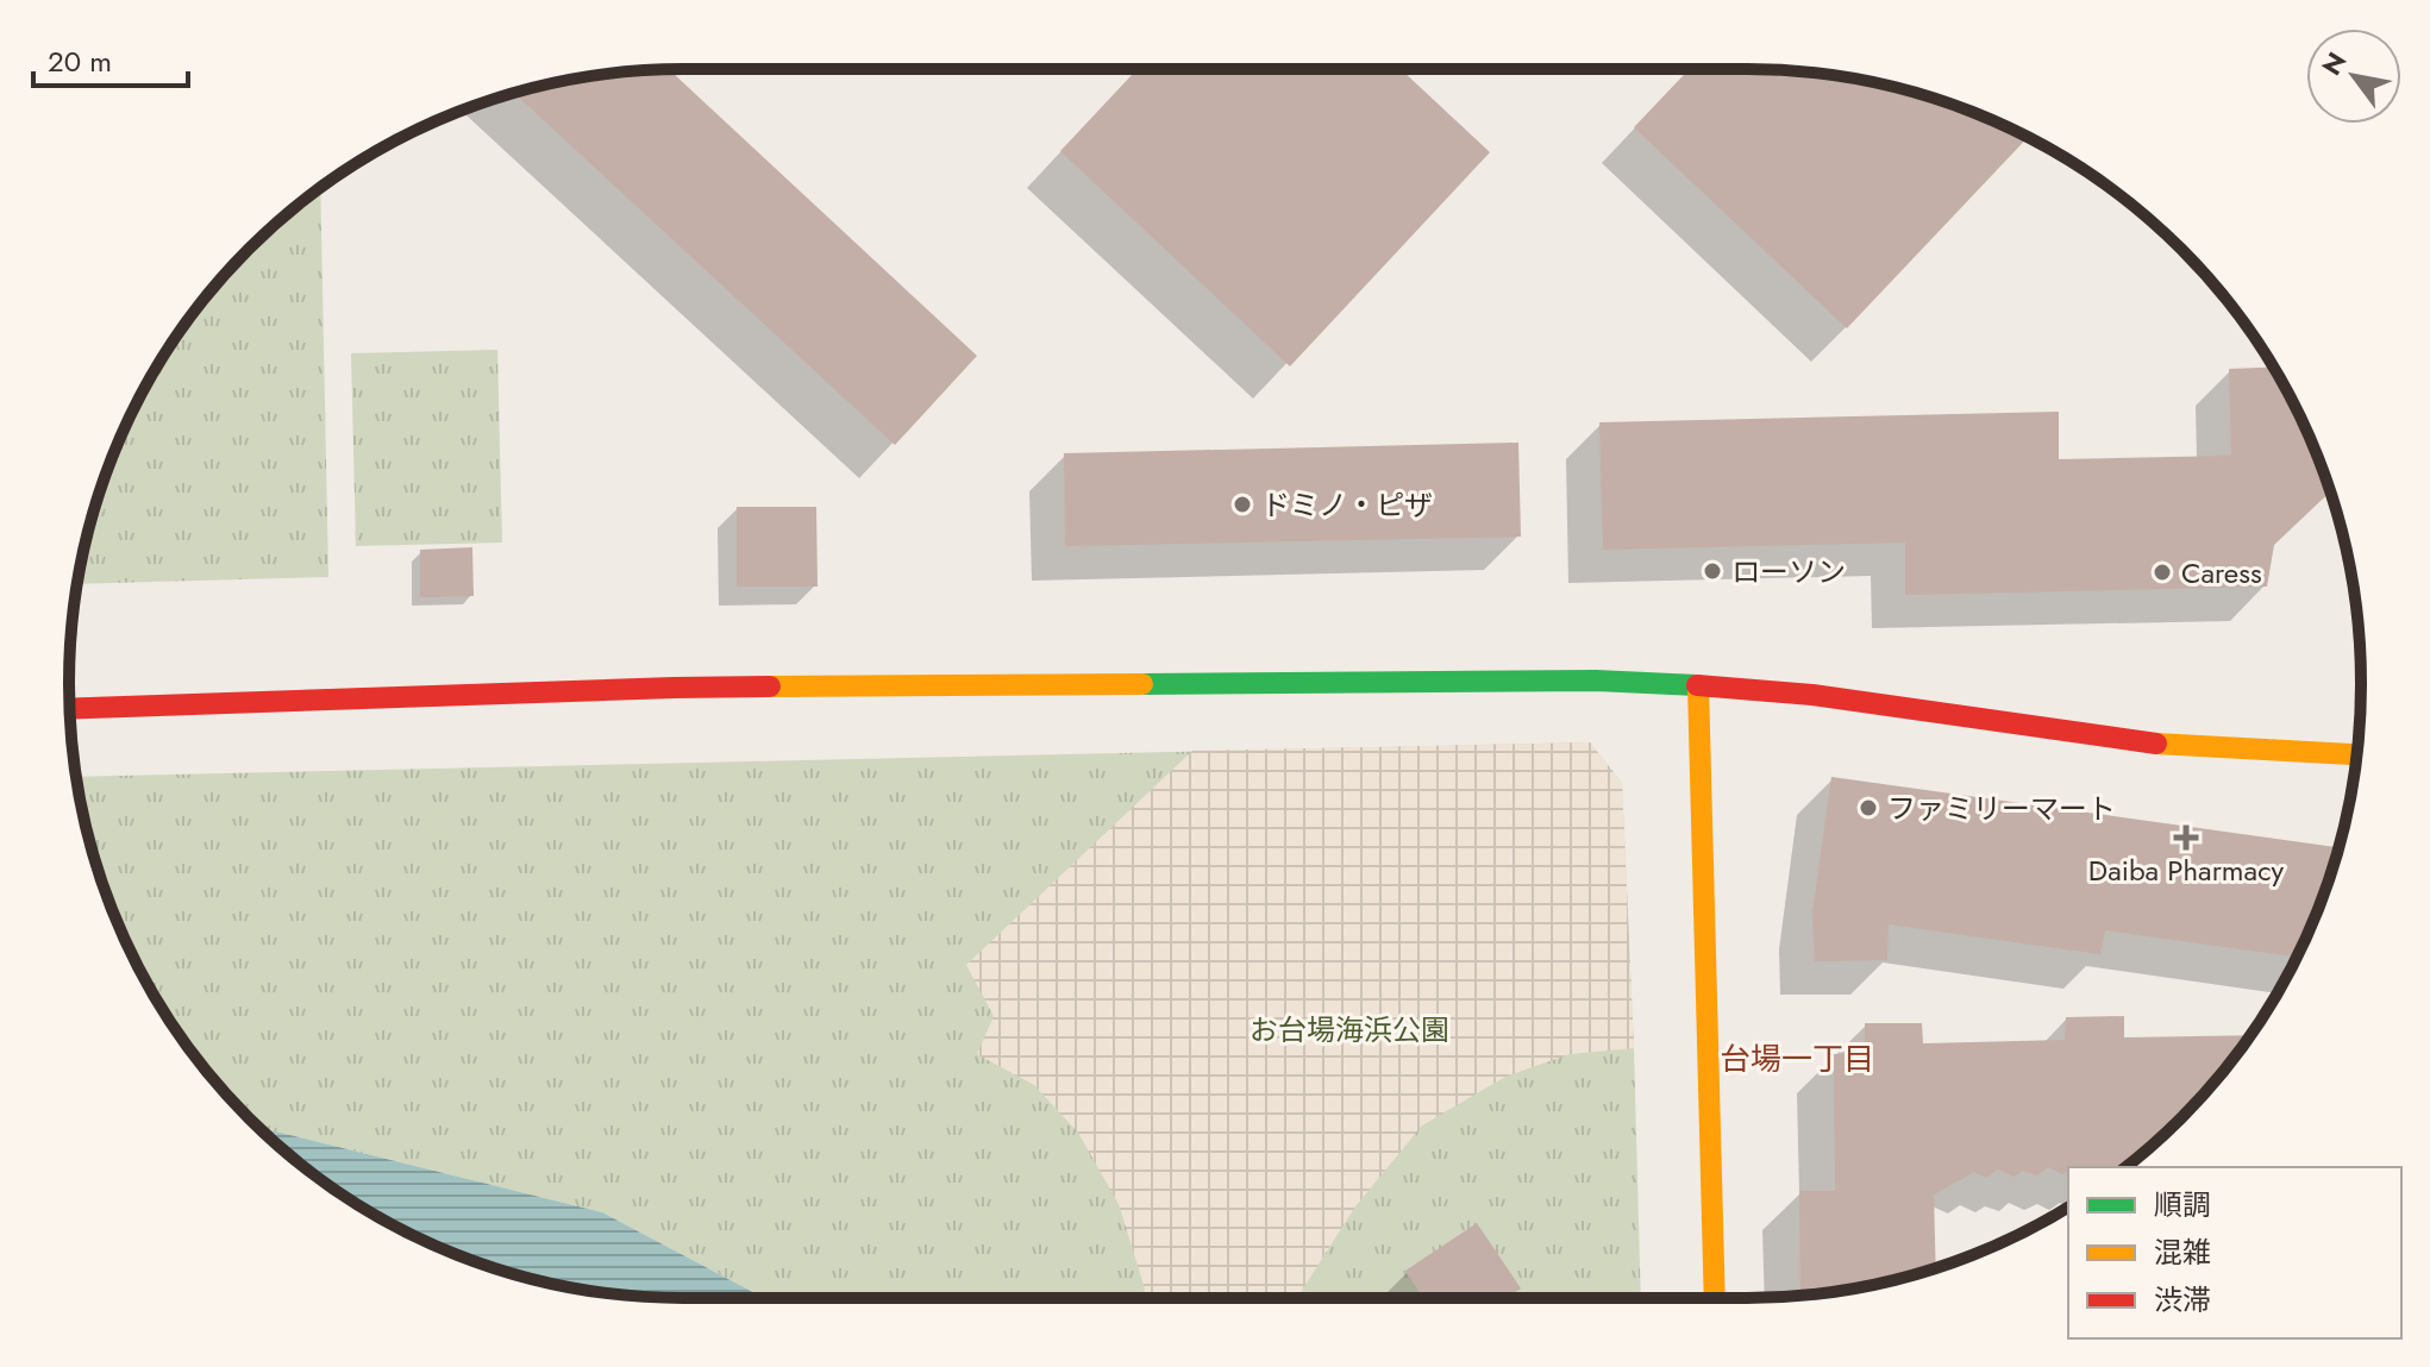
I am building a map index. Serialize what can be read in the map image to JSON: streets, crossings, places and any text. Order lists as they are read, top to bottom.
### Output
{
  "districts": ["台場一丁目"],
  "parks": ["お台場海浜公園"],
  "places": {
    "other": [
      "ドミノ・ピザ",
      "ローソン",
      "Caress",
      "ファミリーマート"
    ],
    "health": ["Daiba Pharmacy"]
  },
  "legend": ["順調", "混雑", "渋滞"],
  "scale_bar": "20 m",
  "north": "top left"
}
